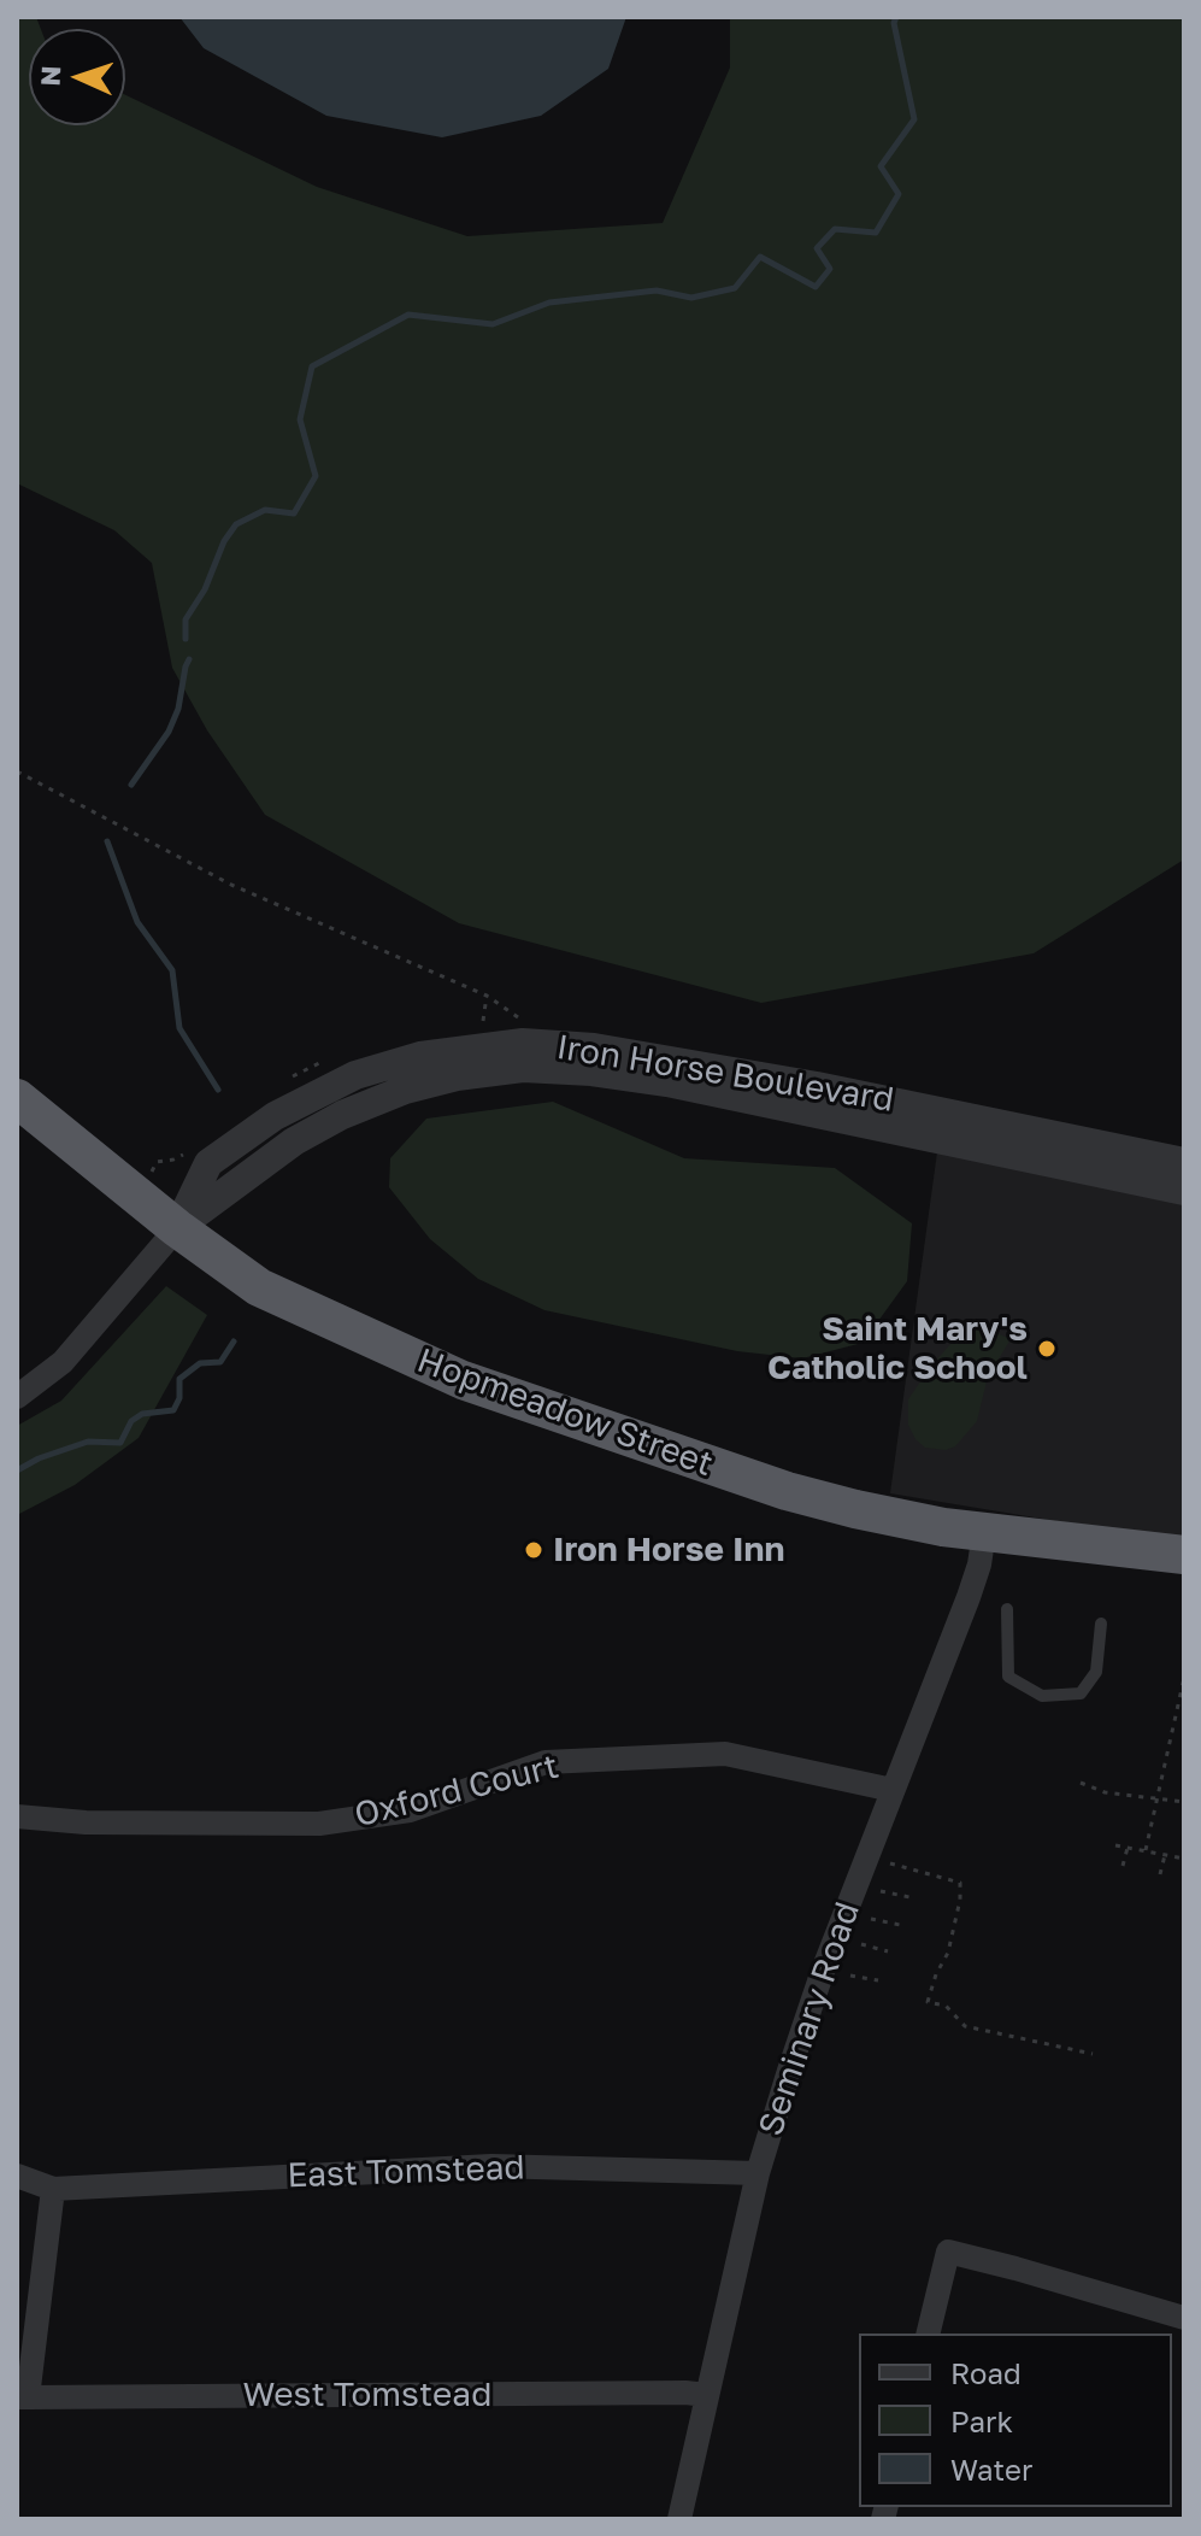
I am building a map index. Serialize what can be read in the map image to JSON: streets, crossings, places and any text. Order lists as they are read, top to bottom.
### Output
{
  "streets": {
    "highway": ["Hopmeadow Street"],
    "street": [
      "Iron Horse Boulevard",
      "Oxford Court",
      "Seminary Road",
      "East Tomstead",
      "West Tomstead"
    ]
  },
  "crossings": [
    ["Iron Horse Boulevard", "Hopmeadow Street"],
    ["Hopmeadow Street", "Seminary Road"],
    ["Oxford Court", "Seminary Road"],
    ["Seminary Road", "East Tomstead"],
    ["Seminary Road", "West Tomstead"]
  ],
  "places": ["Saint Mary's Catholic School", "Iron Horse Inn"],
  "legend": ["Road", "Park", "Water"],
  "north": "left"
}
